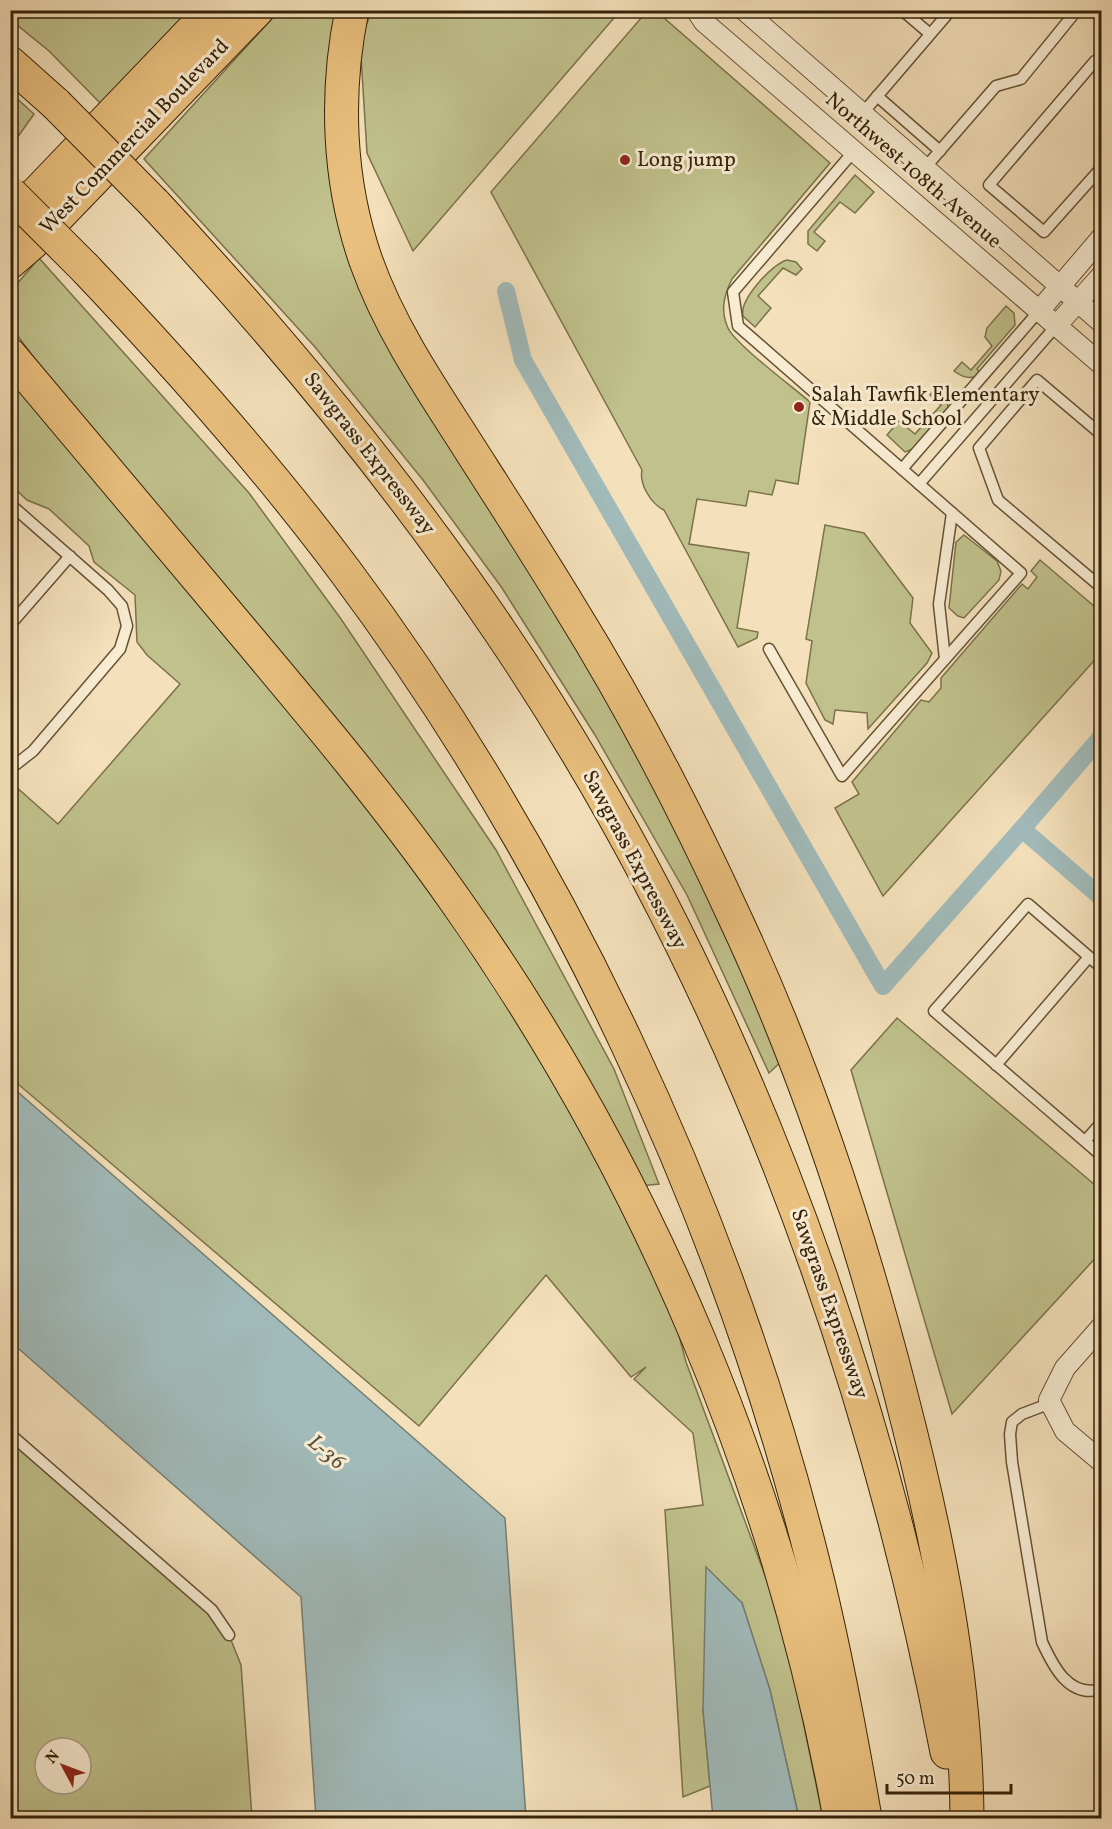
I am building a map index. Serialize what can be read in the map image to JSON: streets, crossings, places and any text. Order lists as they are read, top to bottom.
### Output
{
  "streets": {
    "highway": ["West Commercial Boulevard", "Sawgrass Expressway"],
    "street": ["Northwest 108th Avenue"]
  },
  "water": ["L-36"],
  "places": ["Long jump", "Salah Tawfik Elementary & Middle School"],
  "scale_bar": "50 m",
  "north": "top left"
}
